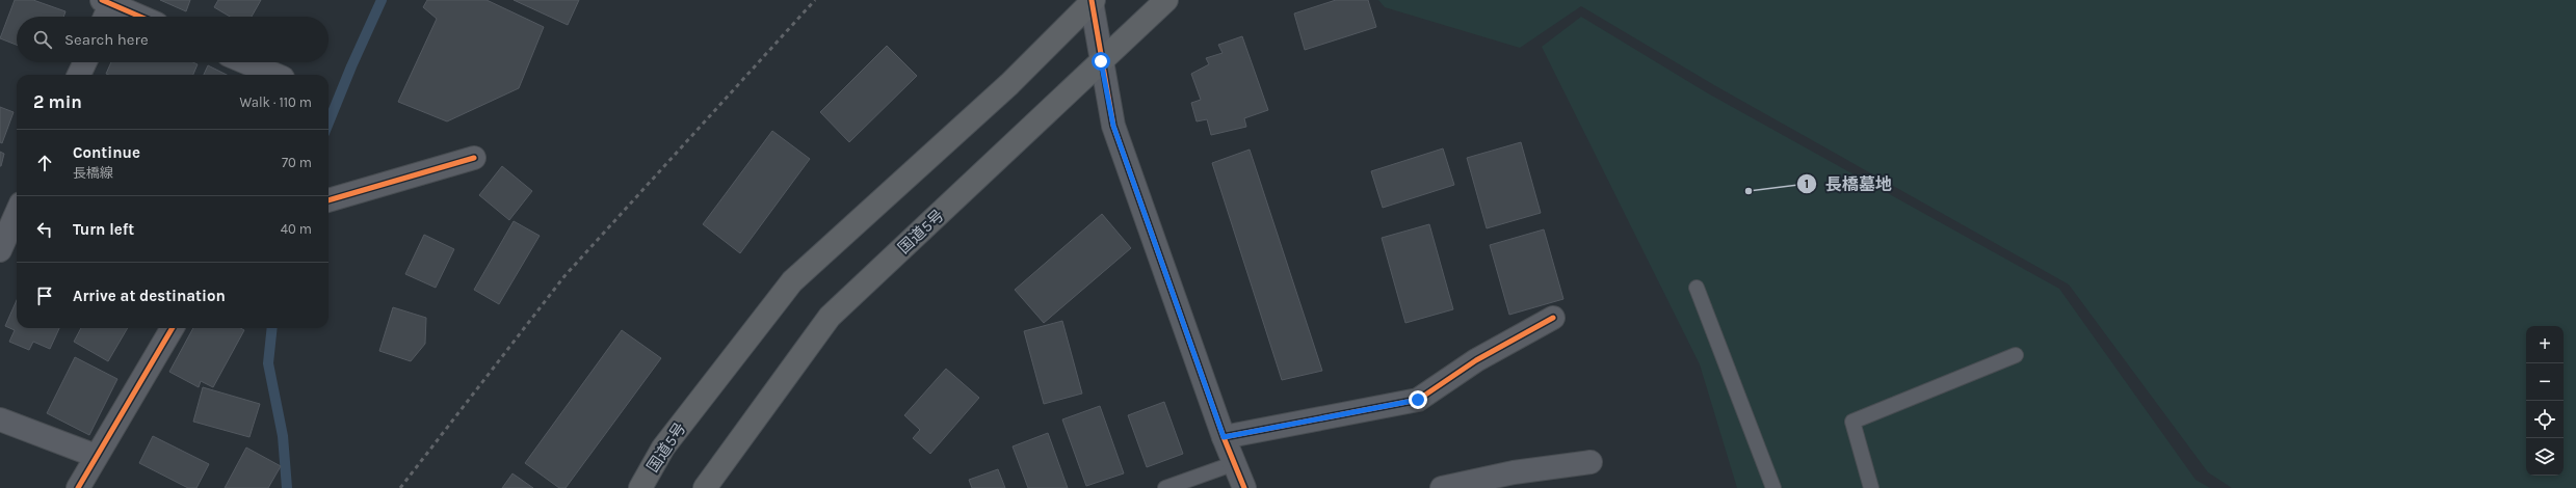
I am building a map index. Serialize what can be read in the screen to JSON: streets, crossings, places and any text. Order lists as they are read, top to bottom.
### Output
{
  "streets": {
    "highway": ["国道5号"]
  },
  "places": ["長橋墓地"],
  "page": {
    "search": "Search here",
    "heading": ["2 min", "Walk · 110 m"],
    "list": [
      ["Continue", "長橋線", "70 m"],
      ["Turn left", "40 m"],
      "Arrive at destination"
    ],
    "map_buttons": ["+", "−"]
  }
}
